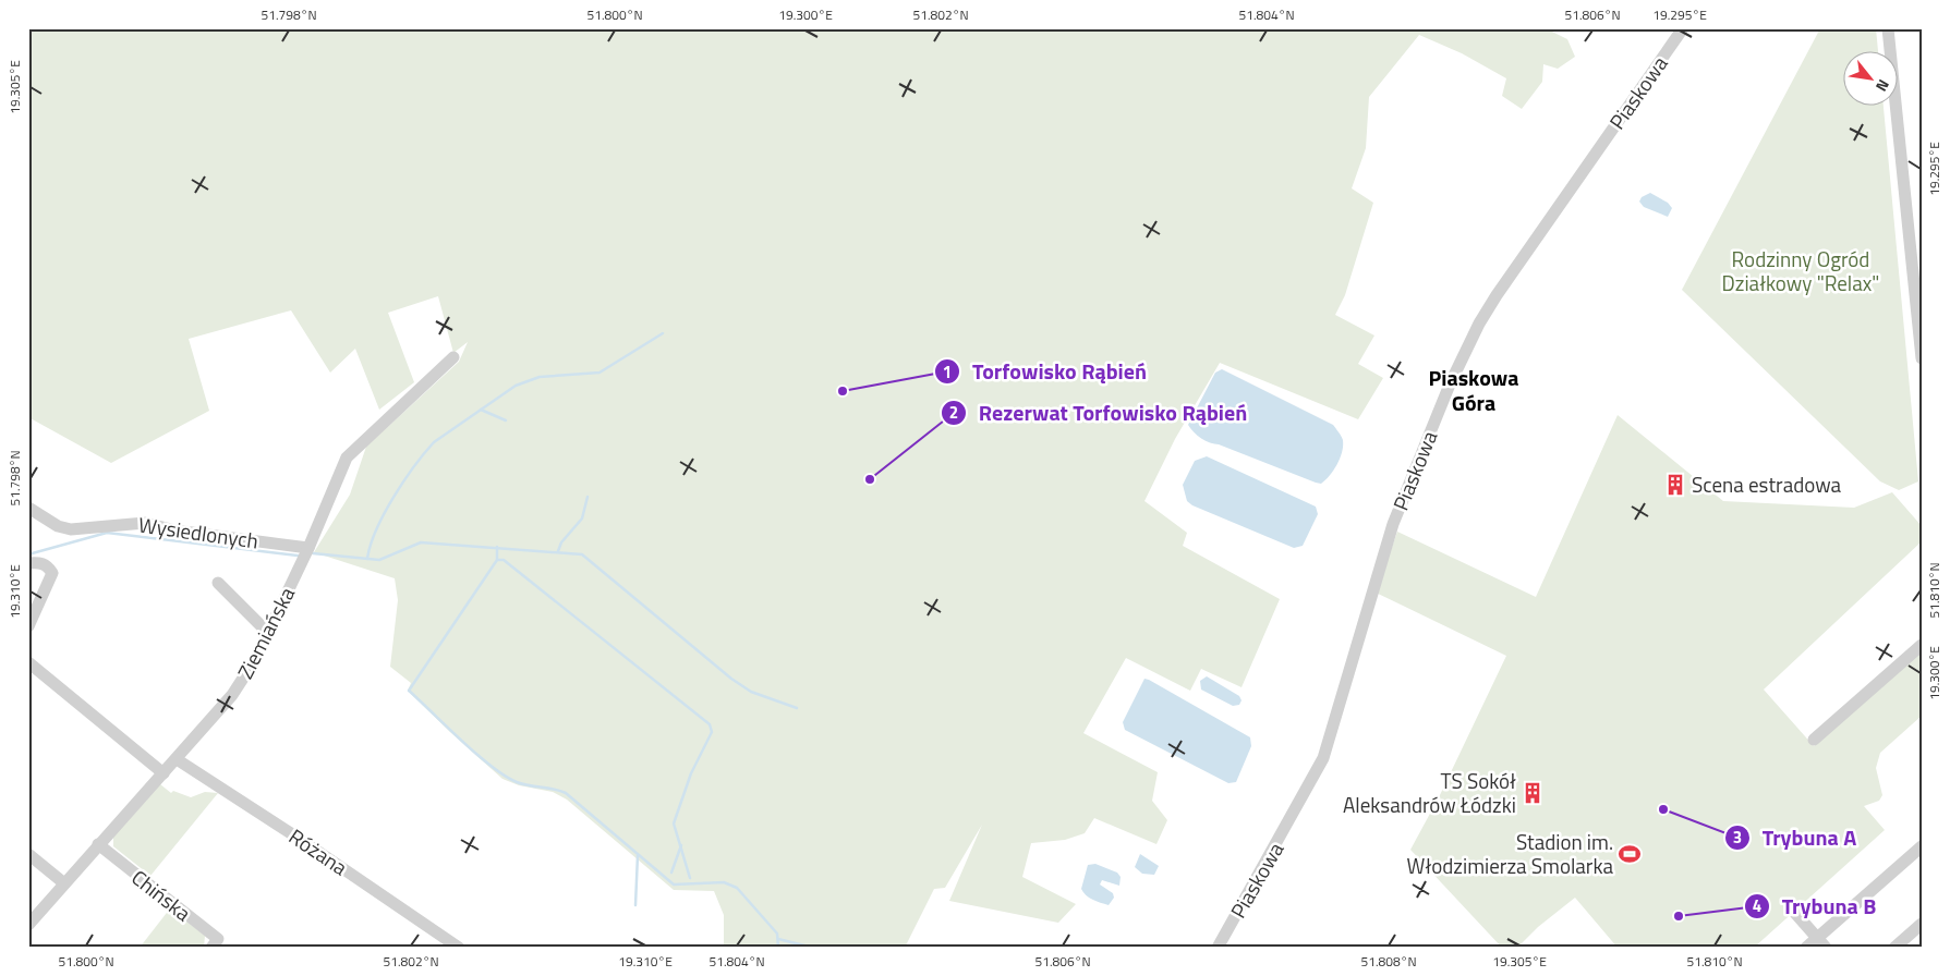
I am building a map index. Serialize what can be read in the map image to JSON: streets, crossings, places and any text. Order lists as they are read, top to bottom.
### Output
{
  "streets": {
    "street": [
      "Piaskowa",
      "Wysiedlonych",
      "Ziemiańska",
      "Różana",
      "Chińska"
    ]
  },
  "crossings": [
    ["Wysiedlonych", "Ziemiańska"],
    ["Ziemiańska", "Różana"],
    ["Ziemiańska", "Chińska"]
  ],
  "districts": ["Piaskowa Góra"],
  "parks": ["Rodzinny Ogród Działkowy \"Relax\""],
  "places": {
    "other": [
      "Torfowisko Rąbień",
      "Rezerwat Torfowisko Rąbień",
      "Trybuna A",
      "Trybuna B"
    ],
    "building": ["Scena estradowa", "TS Sokół Aleksandrów Łódzki"],
    "sports": ["Stadion im. Włodzimierza Smolarka"]
  },
  "north": "bottom right",
  "coordinates": [
    "51.798°N",
    "51.800°N",
    "19.300°E",
    "51.802°N",
    "51.804°N",
    "51.806°N",
    "19.295°E",
    "19.305°E",
    "51.810°N",
    "19.310°E",
    "51.808°N"
  ]
}
